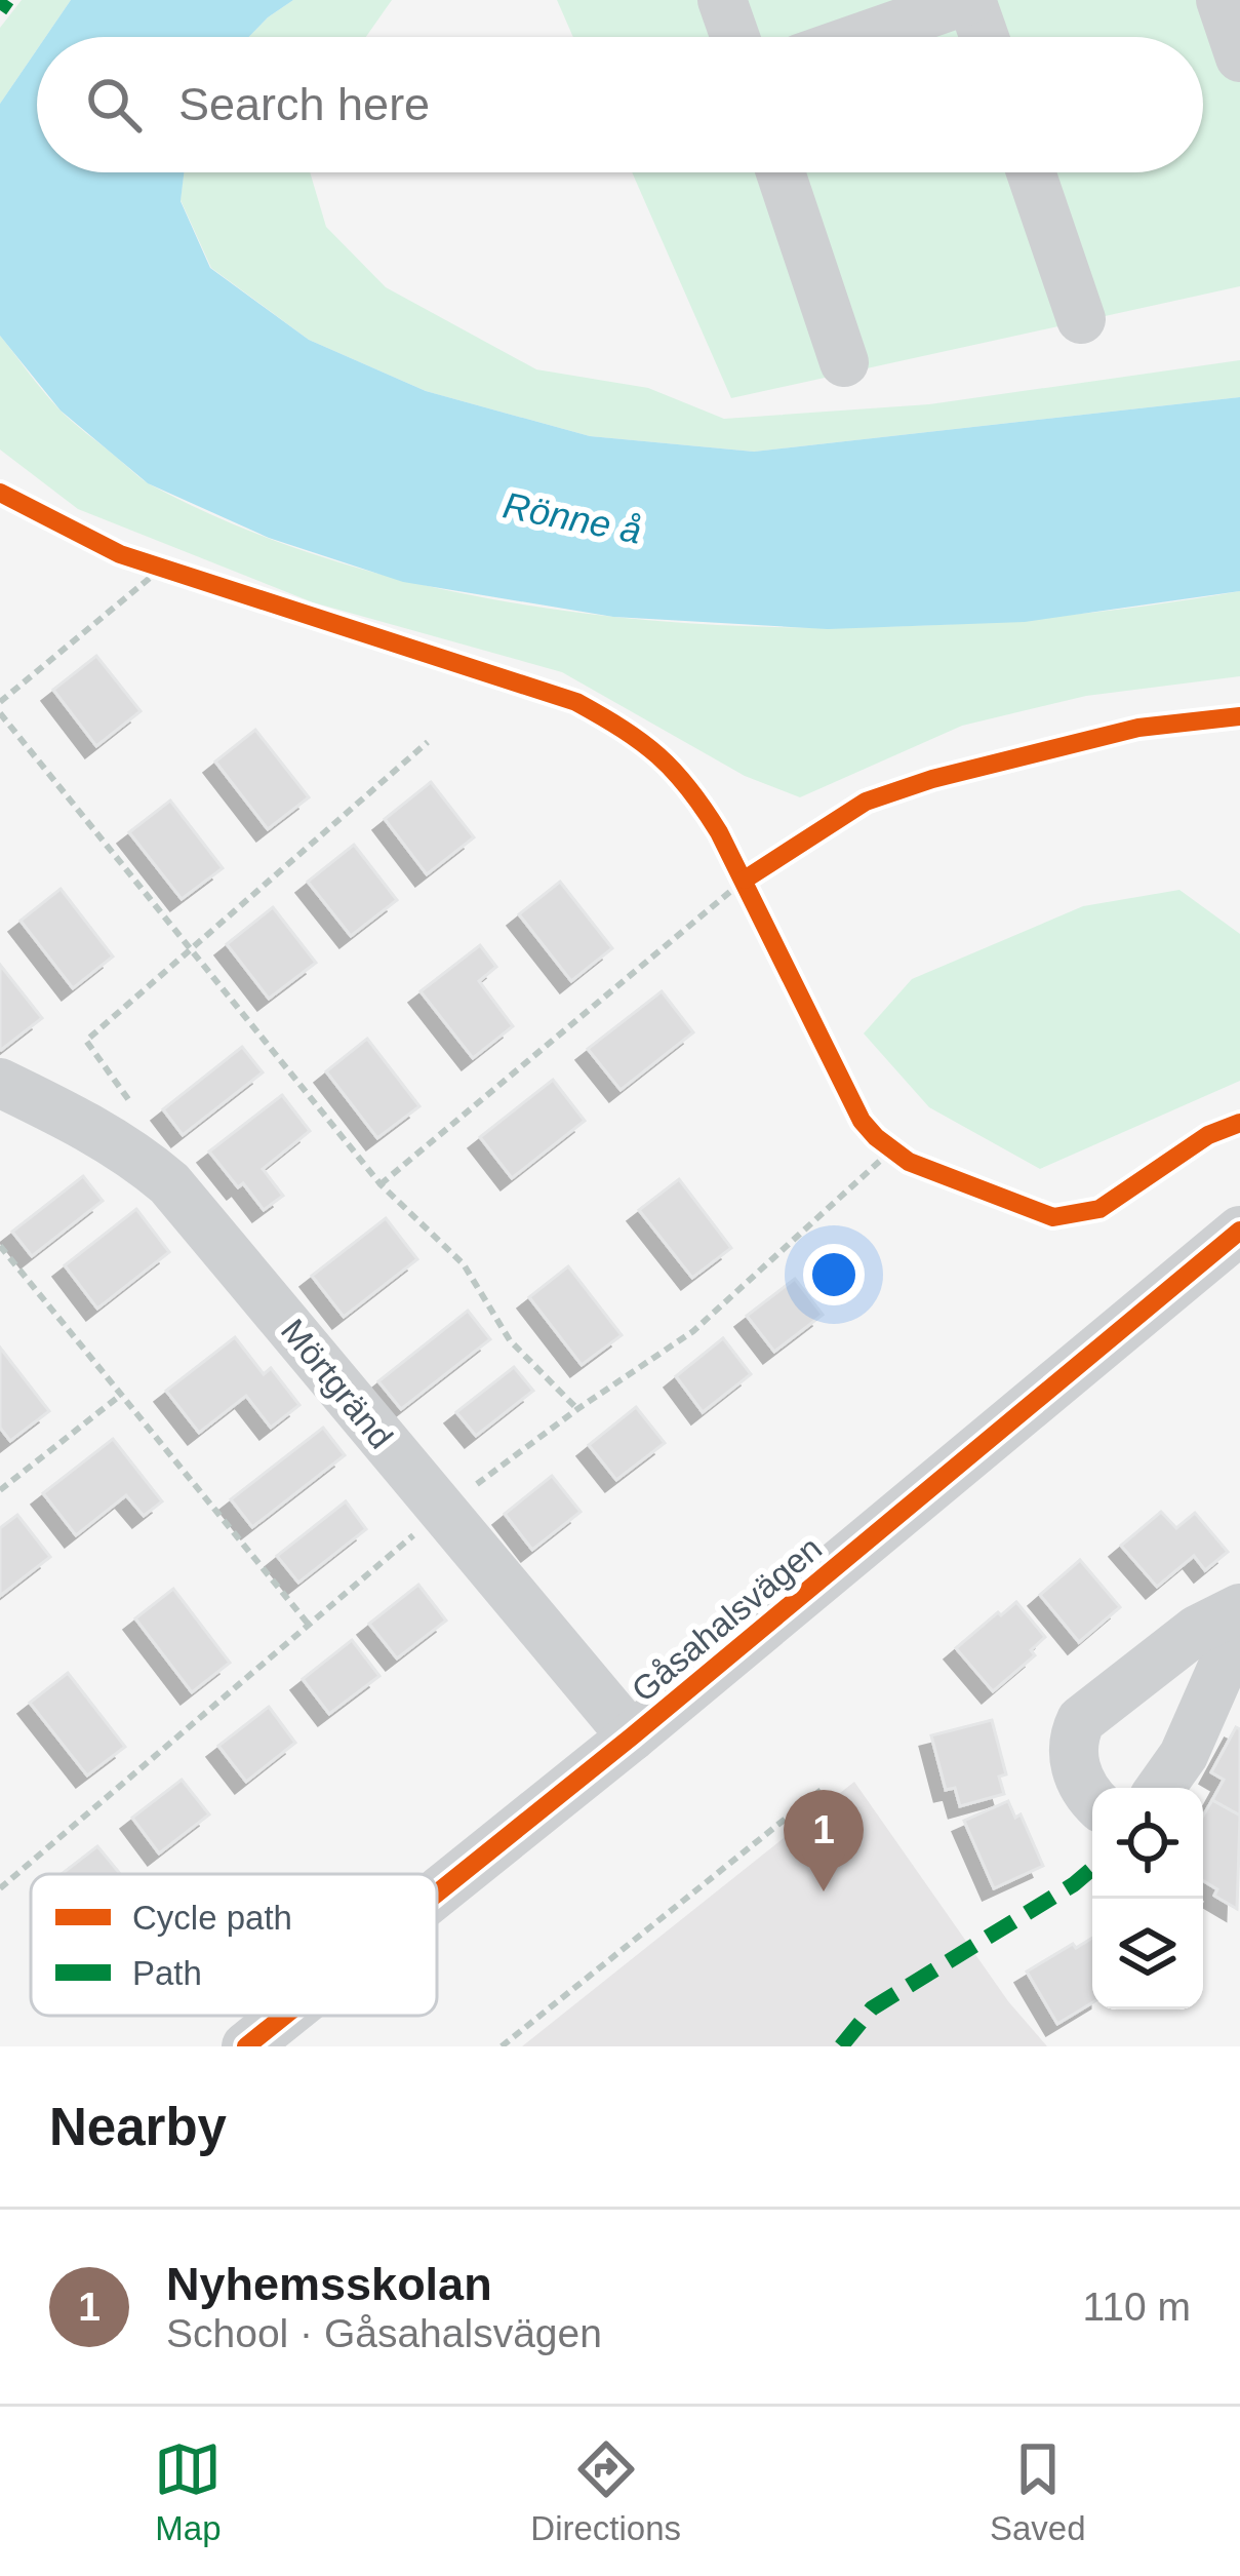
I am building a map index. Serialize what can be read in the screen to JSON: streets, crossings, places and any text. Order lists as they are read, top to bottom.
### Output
{
  "streets": {
    "street": ["Mörtgränd", "Gåsahalsvägen"]
  },
  "crossings": [
    ["Mörtgränd", "Gåsahalsvägen"]
  ],
  "water": ["Rönne å"],
  "legend": ["Cycle path", "Path"],
  "page": {
    "search": "Search here",
    "pins": "1",
    "heading": "Nearby",
    "list": [
      {
        "mark": "1",
        "name": "Nyhemsskolan",
        "note": "School · Gåsahalsvägen",
        "value": "110 m"
      }
    ],
    "nav": ["Map", "Directions", "Saved"]
  }
}
